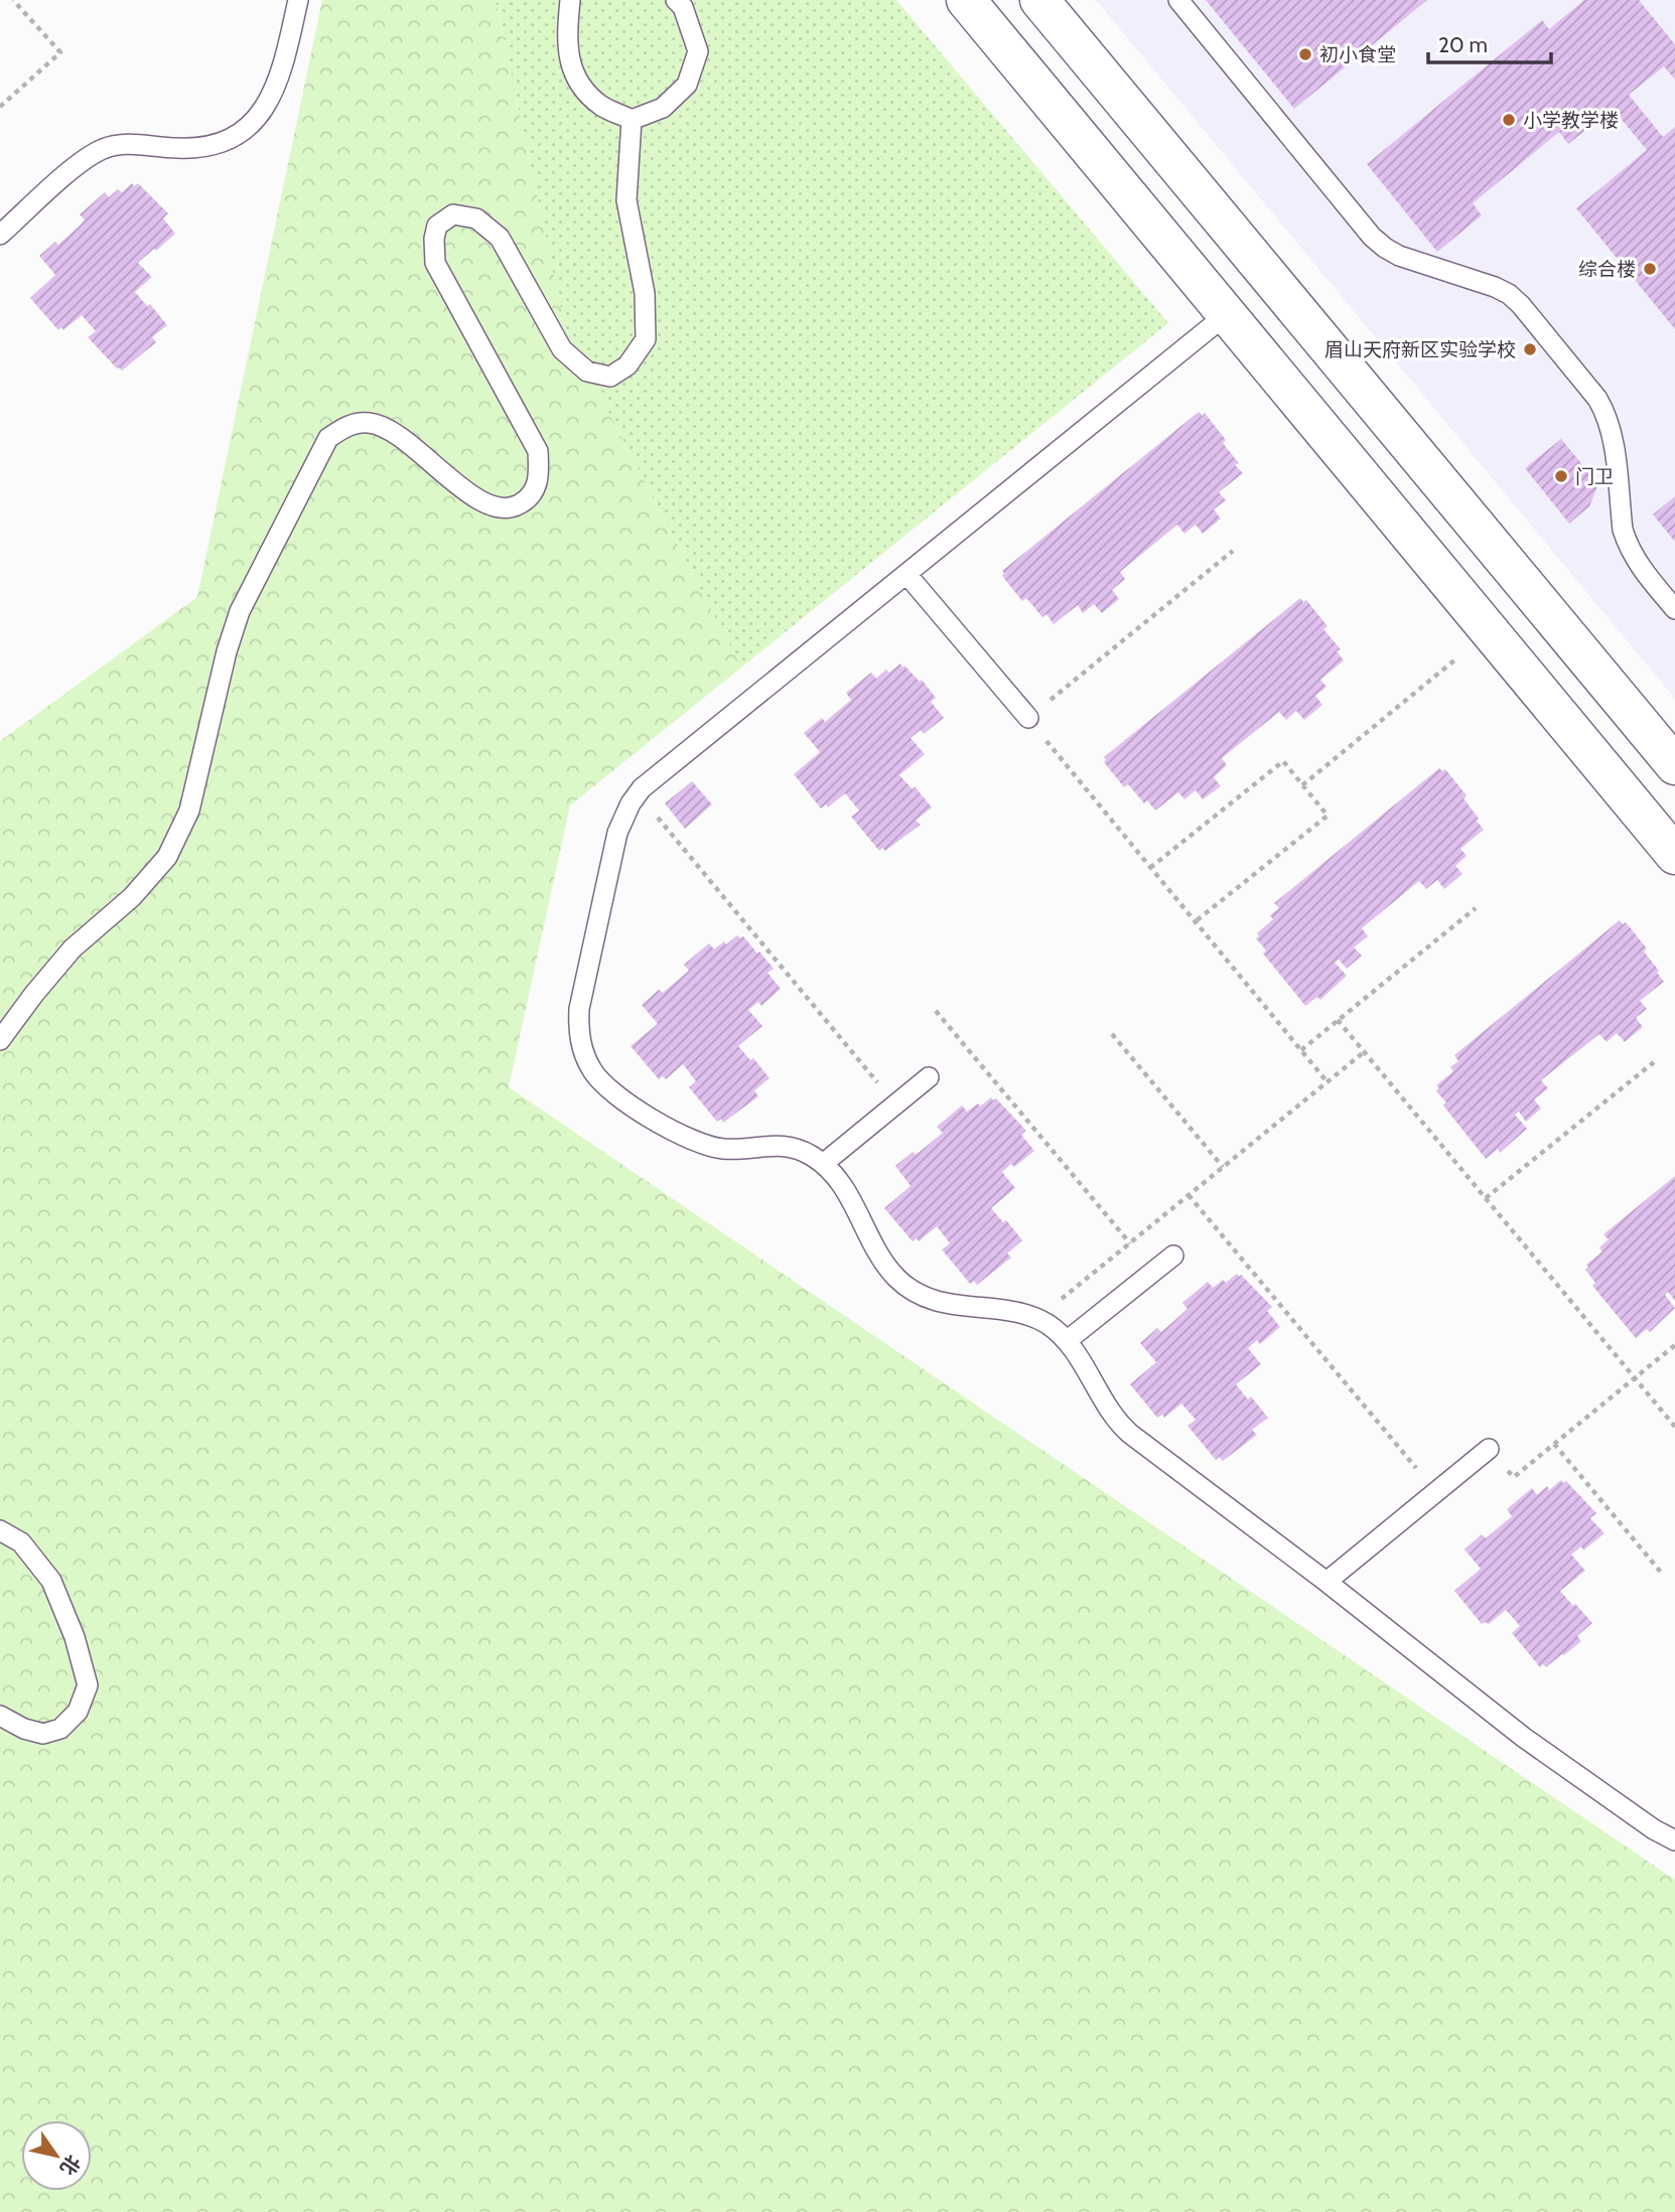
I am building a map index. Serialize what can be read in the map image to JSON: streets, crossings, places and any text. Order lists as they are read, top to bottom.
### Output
{
  "places": [
    "初小食堂",
    "小学教学楼",
    "综合楼",
    "眉山天府新区实验学校",
    "门卫"
  ],
  "scale_bar": "20 m",
  "north": "bottom right"
}
